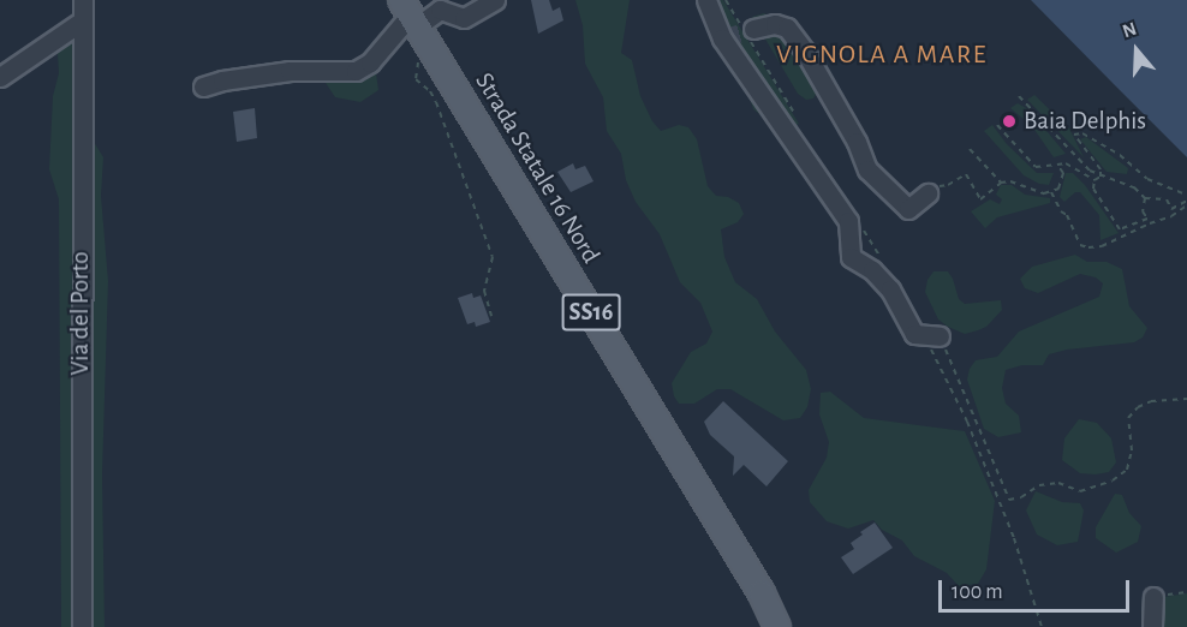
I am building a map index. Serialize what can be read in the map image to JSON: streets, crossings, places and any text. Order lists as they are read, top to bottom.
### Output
{
  "streets": {
    "main road": ["Strada Statale 16 Nord", "SS16"],
    "street": ["Via del Porto"]
  },
  "districts": ["VIGNOLA A MARE"],
  "places": ["Baia Delphis"],
  "scale_bar": "100 m",
  "north": "top"
}
